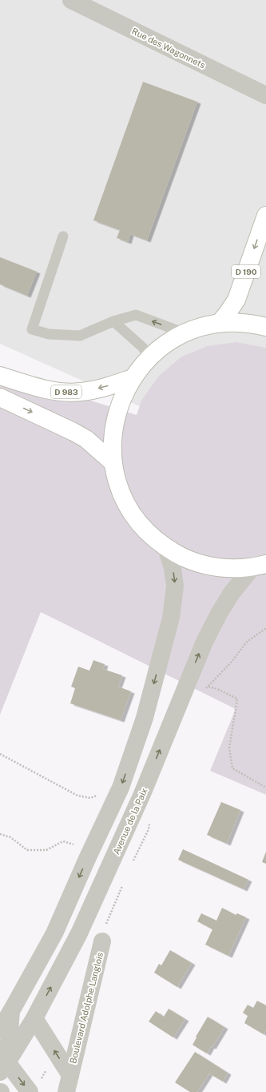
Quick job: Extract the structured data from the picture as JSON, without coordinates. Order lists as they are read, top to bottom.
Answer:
{
  "streets": {
    "main road": ["D 190", "D 983"],
    "street": ["Rue des Wagonnets", "Avenue de la Paix", "Boulevard Adolphe Langlois"]
  },
  "crossings": [
    ["Avenue de la Paix", "Boulevard Adolphe Langlois"]
  ]
}
